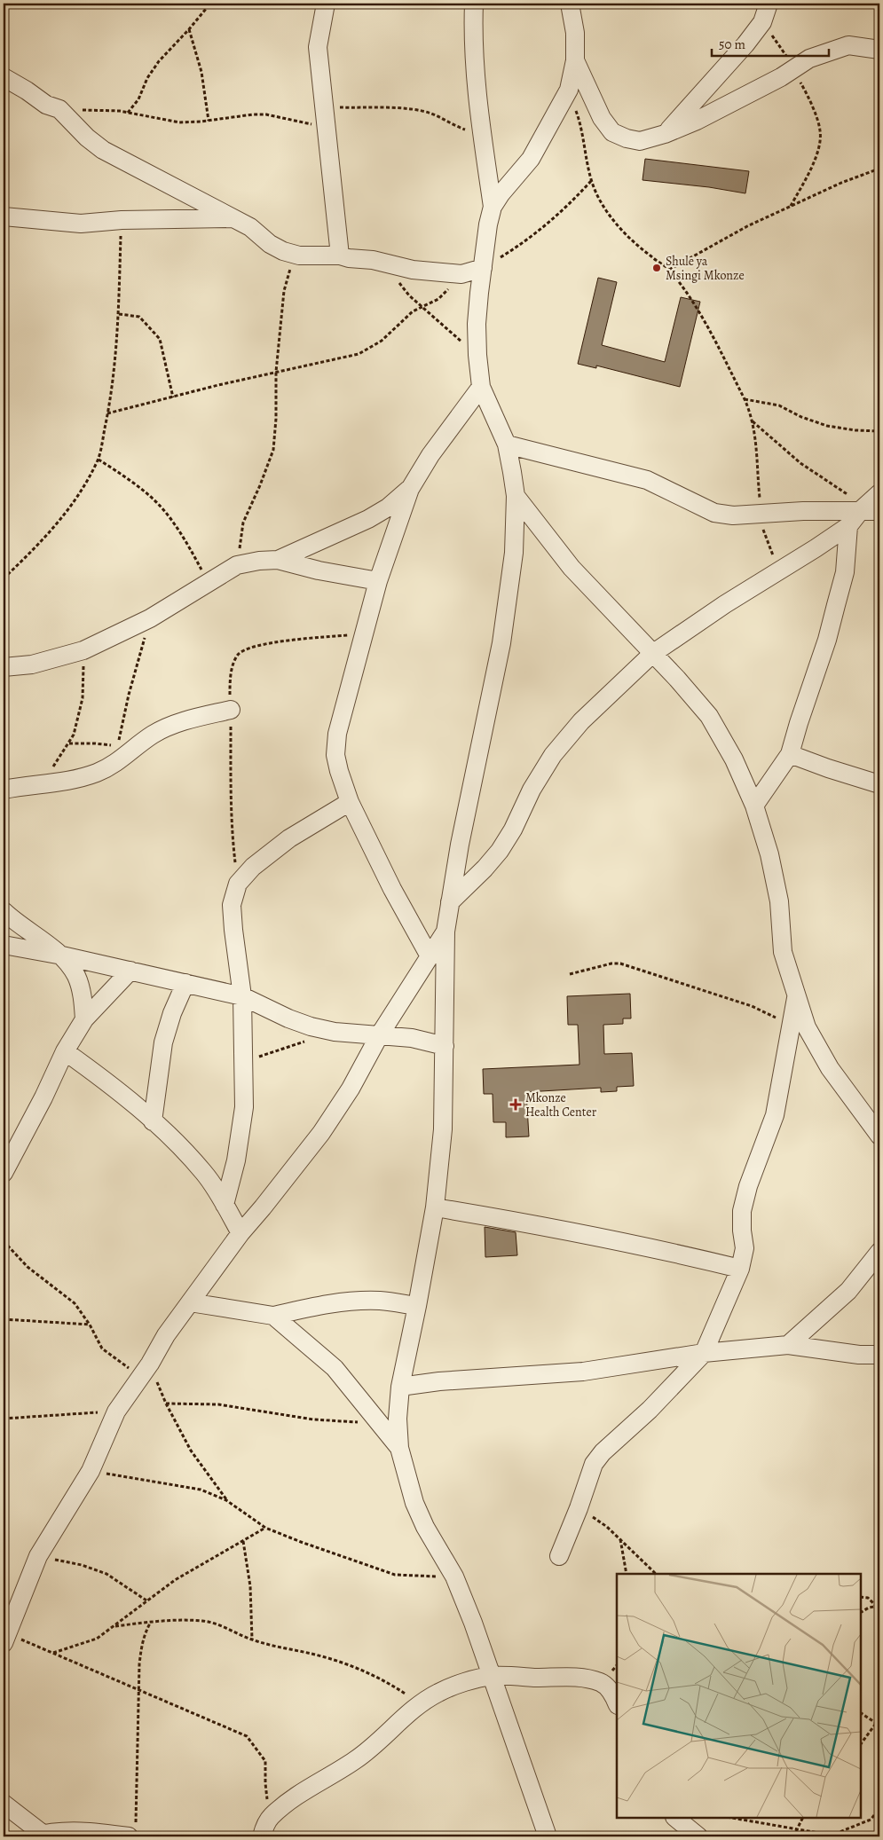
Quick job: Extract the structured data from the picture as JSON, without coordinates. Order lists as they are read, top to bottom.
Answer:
{
  "places": {
    "other": ["Shule ya Msingi Mkonze"],
    "health": ["Mkonze Health Center"]
  },
  "scale_bar": "50 m"
}
